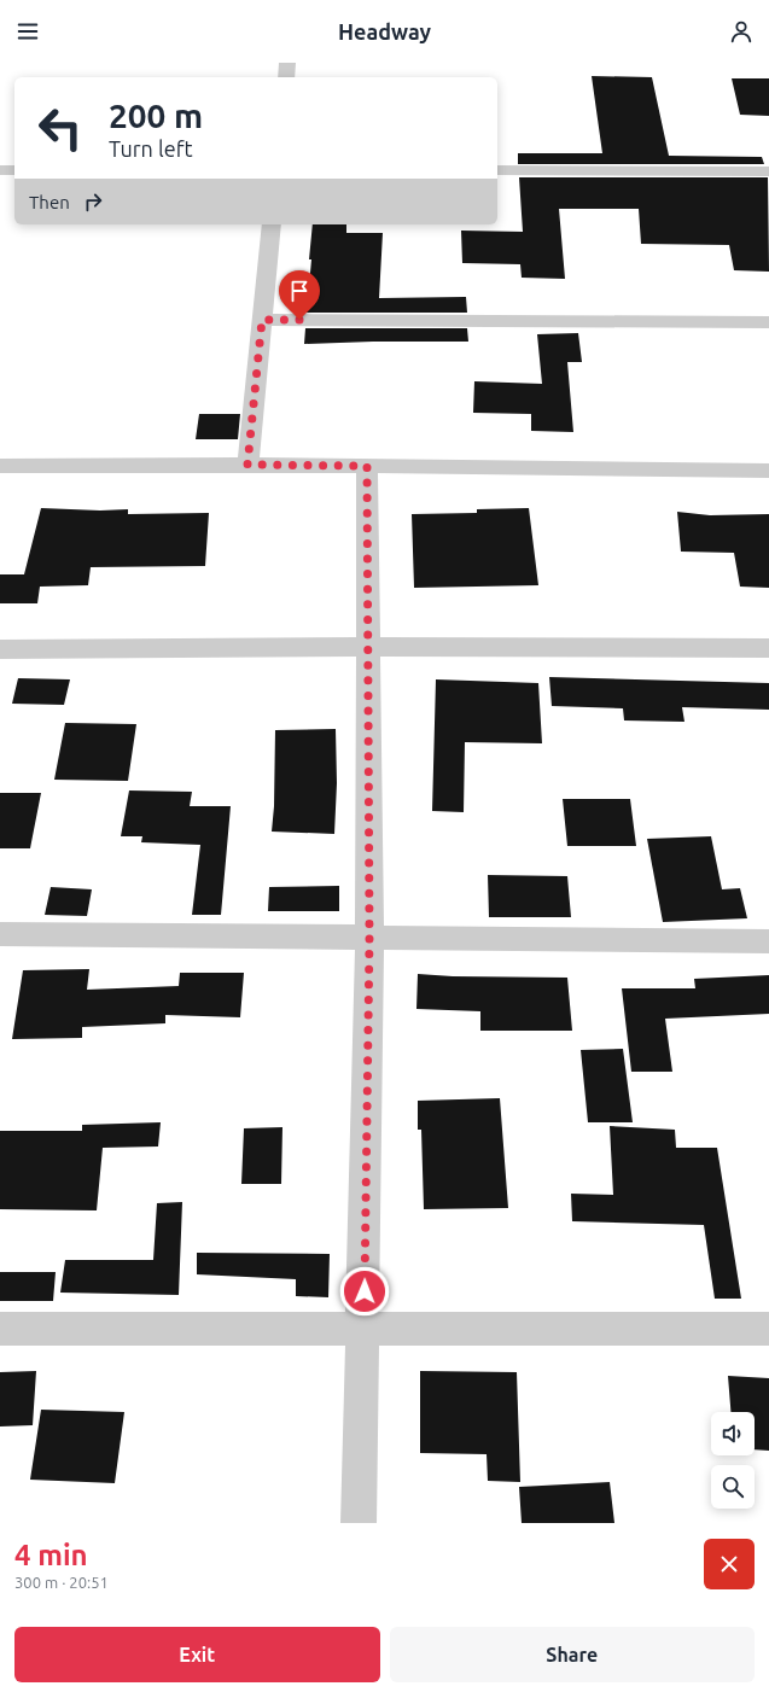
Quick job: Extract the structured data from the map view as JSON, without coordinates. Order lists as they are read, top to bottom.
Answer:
{
  "page": {
    "header": "Headway",
    "turn": ["200 m", "Turn left"],
    "then": "Then",
    "heading": ["4 min", "300 m · 20:51"],
    "buttons": ["Exit", "Share"]
  }
}
